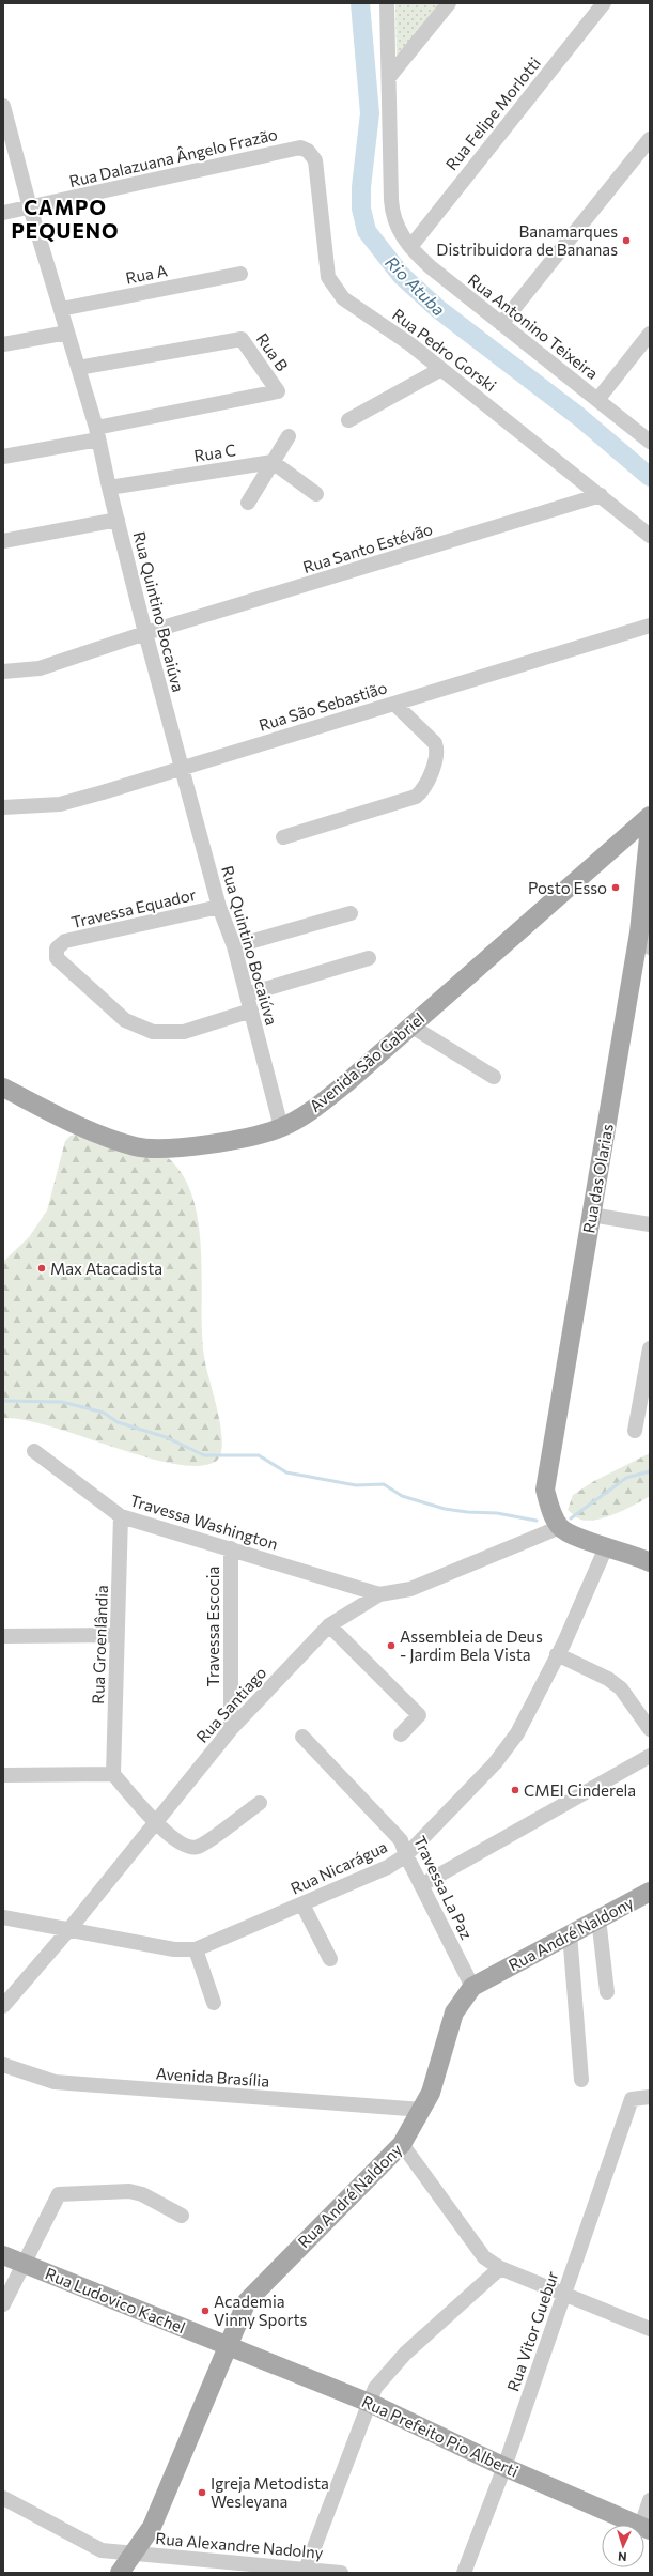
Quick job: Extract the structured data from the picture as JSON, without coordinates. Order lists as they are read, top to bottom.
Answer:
{
  "streets": {
    "main road": [
      "Avenida São Gabriel",
      "Rua das Olarias",
      "Rua André Naldony",
      "Rua Ludovico Kachel",
      "Rua Prefeito Pio Alberti"
    ],
    "street": [
      "Rua Felipe Morlotti",
      "Rua Dalazuana Ângelo Frazão",
      "Rua A",
      "Rua Antonino Teixeira",
      "Rua Pedro Gorski",
      "Rua B",
      "Rua C",
      "Rua Santo Estévão",
      "Rua Quintino Bocaiúva",
      "Rua São Sebastião",
      "Travessa Equador",
      "Travessa Washington",
      "Travessa Escocia",
      "Rua Groenlândia",
      "Rua Santiago",
      "Rua Nicarágua",
      "Travessa La Paz",
      "Avenida Brasília",
      "Rua Vitor Guebur",
      "Rua Alexandre Nadolny"
    ]
  },
  "crossings": [
    ["Rua Felipe Morlotti", "Rua Antonino Teixeira"],
    ["Rua Dalazuana Ângelo Frazão", "Rua Pedro Gorski"],
    ["Rua Dalazuana Ângelo Frazão", "Rua Quintino Bocaiúva"],
    ["Rua A", "Rua Quintino Bocaiúva"],
    ["Rua Pedro Gorski", "Rua Santo Estévão"],
    ["Rua B", "Rua Quintino Bocaiúva"],
    ["Rua C", "Rua Quintino Bocaiúva"],
    ["Rua Santo Estévão", "Rua Quintino Bocaiúva"],
    ["Rua Quintino Bocaiúva", "Rua São Sebastião"],
    ["Rua Quintino Bocaiúva", "Travessa Equador"],
    ["Rua Quintino Bocaiúva", "Avenida São Gabriel"],
    ["Rua das Olarias", "Rua Santiago"],
    ["Travessa Washington", "Travessa Escocia"],
    ["Travessa Washington", "Rua Groenlândia"],
    ["Travessa Washington", "Rua Santiago"],
    ["Travessa Escocia", "Rua Santiago"],
    ["Rua Santiago", "Rua Nicarágua"],
    ["Rua Nicarágua", "Travessa La Paz"],
    ["Travessa La Paz", "Rua André Naldony"],
    ["Rua André Naldony", "Avenida Brasília"],
    ["Rua André Naldony", "Rua Ludovico Kachel"],
    ["Rua André Naldony", "Rua Prefeito Pio Alberti"],
    ["Rua André Naldony", "Rua Alexandre Nadolny"],
    ["Rua Ludovico Kachel", "Rua Prefeito Pio Alberti"],
    ["Rua Vitor Guebur", "Rua Prefeito Pio Alberti"]
  ],
  "districts": ["CAMPO PEQUENO"],
  "water": ["Rio Atuba"],
  "places": [
    "Banamarques Distribuidora de Bananas",
    "Posto Esso",
    "Max Atacadista",
    "Assembleia de Deus - Jardim Bela Vista",
    "CMEI Cinderela",
    "Academia Vinny Sports",
    "Igreja Metodista Wesleyana"
  ],
  "north": "bottom"
}
